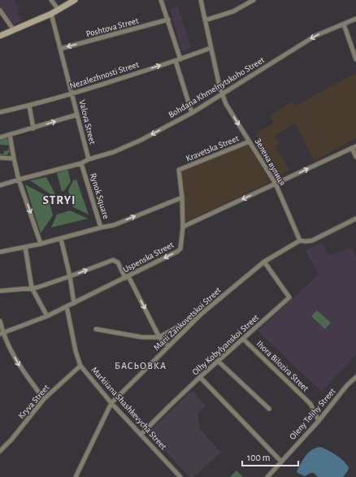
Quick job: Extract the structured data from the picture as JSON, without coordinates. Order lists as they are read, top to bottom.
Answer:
{
  "streets": {
    "street": [
      "Poshtova Street",
      "Nezalezhnosti Street",
      "Bohdana Khmelnytskoho Street",
      "Valova Street",
      "Kravetska Street",
      "Зелена вулиця",
      "Rynok Square",
      "Uspenska Street",
      "Marii Zankovetskoi Street",
      "Olhy Kobylyanskoi Street",
      "Ihora Bilozira Street",
      "Kryva Street",
      "Markiiana Shashkevycha Street",
      "Oleny Telihy Street"
    ]
  },
  "crossings": [
    ["Poshtova Street", "Valova Street"],
    ["Nezalezhnosti Street", "Valova Street"],
    ["Nezalezhnosti Street", "Зелена вулиця"],
    ["Bohdana Khmelnytskoho Street", "Valova Street"],
    ["Bohdana Khmelnytskoho Street", "Зелена вулиця"],
    ["Bohdana Khmelnytskoho Street", "Rynok Square"],
    ["Kravetska Street", "Зелена вулиця"],
    ["Kravetska Street", "Uspenska Street"],
    ["Зелена вулиця", "Marii Zankovetskoi Street"],
    ["Uspenska Street", "Markiiana Shashkevycha Street"],
    ["Marii Zankovetskoi Street", "Olhy Kobylyanskoi Street"],
    ["Marii Zankovetskoi Street", "Markiiana Shashkevycha Street"],
    ["Olhy Kobylyanskoi Street", "Ihora Bilozira Street"],
    ["Olhy Kobylyanskoi Street", "Markiiana Shashkevycha Street"],
    ["Ihora Bilozira Street", "Oleny Telihy Street"],
    ["Kryva Street", "Markiiana Shashkevycha Street"]
  ],
  "one_way": ["Poshtova Street", "Nezalezhnosti Street", "Bohdana Khmelnytskoho Street"],
  "districts": ["STRYI", "БАСЬОВКА"],
  "scale_bar": "100 m"
}
